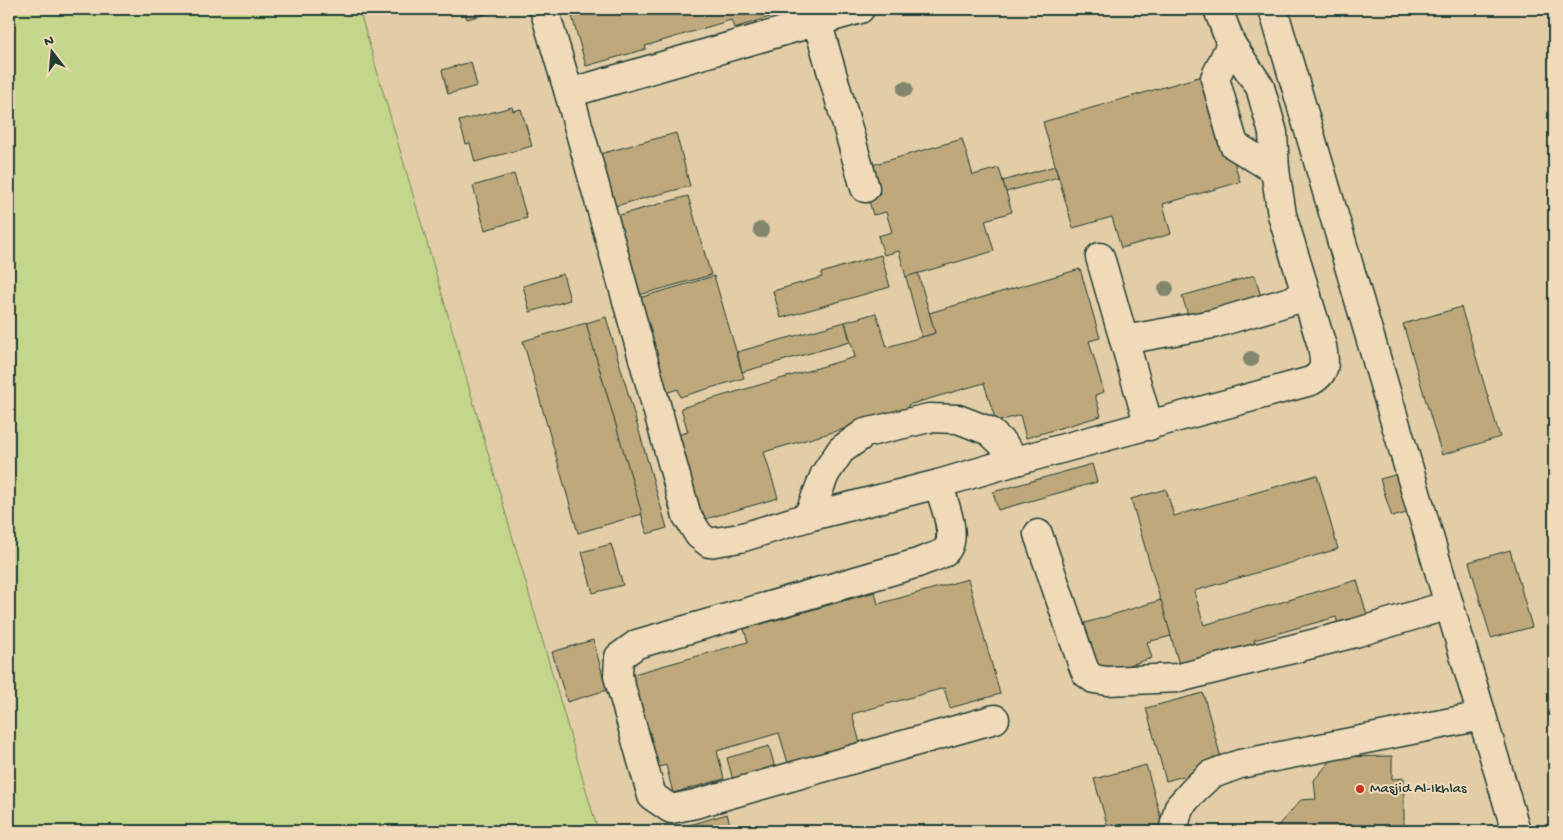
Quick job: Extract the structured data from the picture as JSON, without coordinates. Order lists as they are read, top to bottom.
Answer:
{
  "places": ["Masjid Al-Ikhlas"],
  "north": "top"
}
